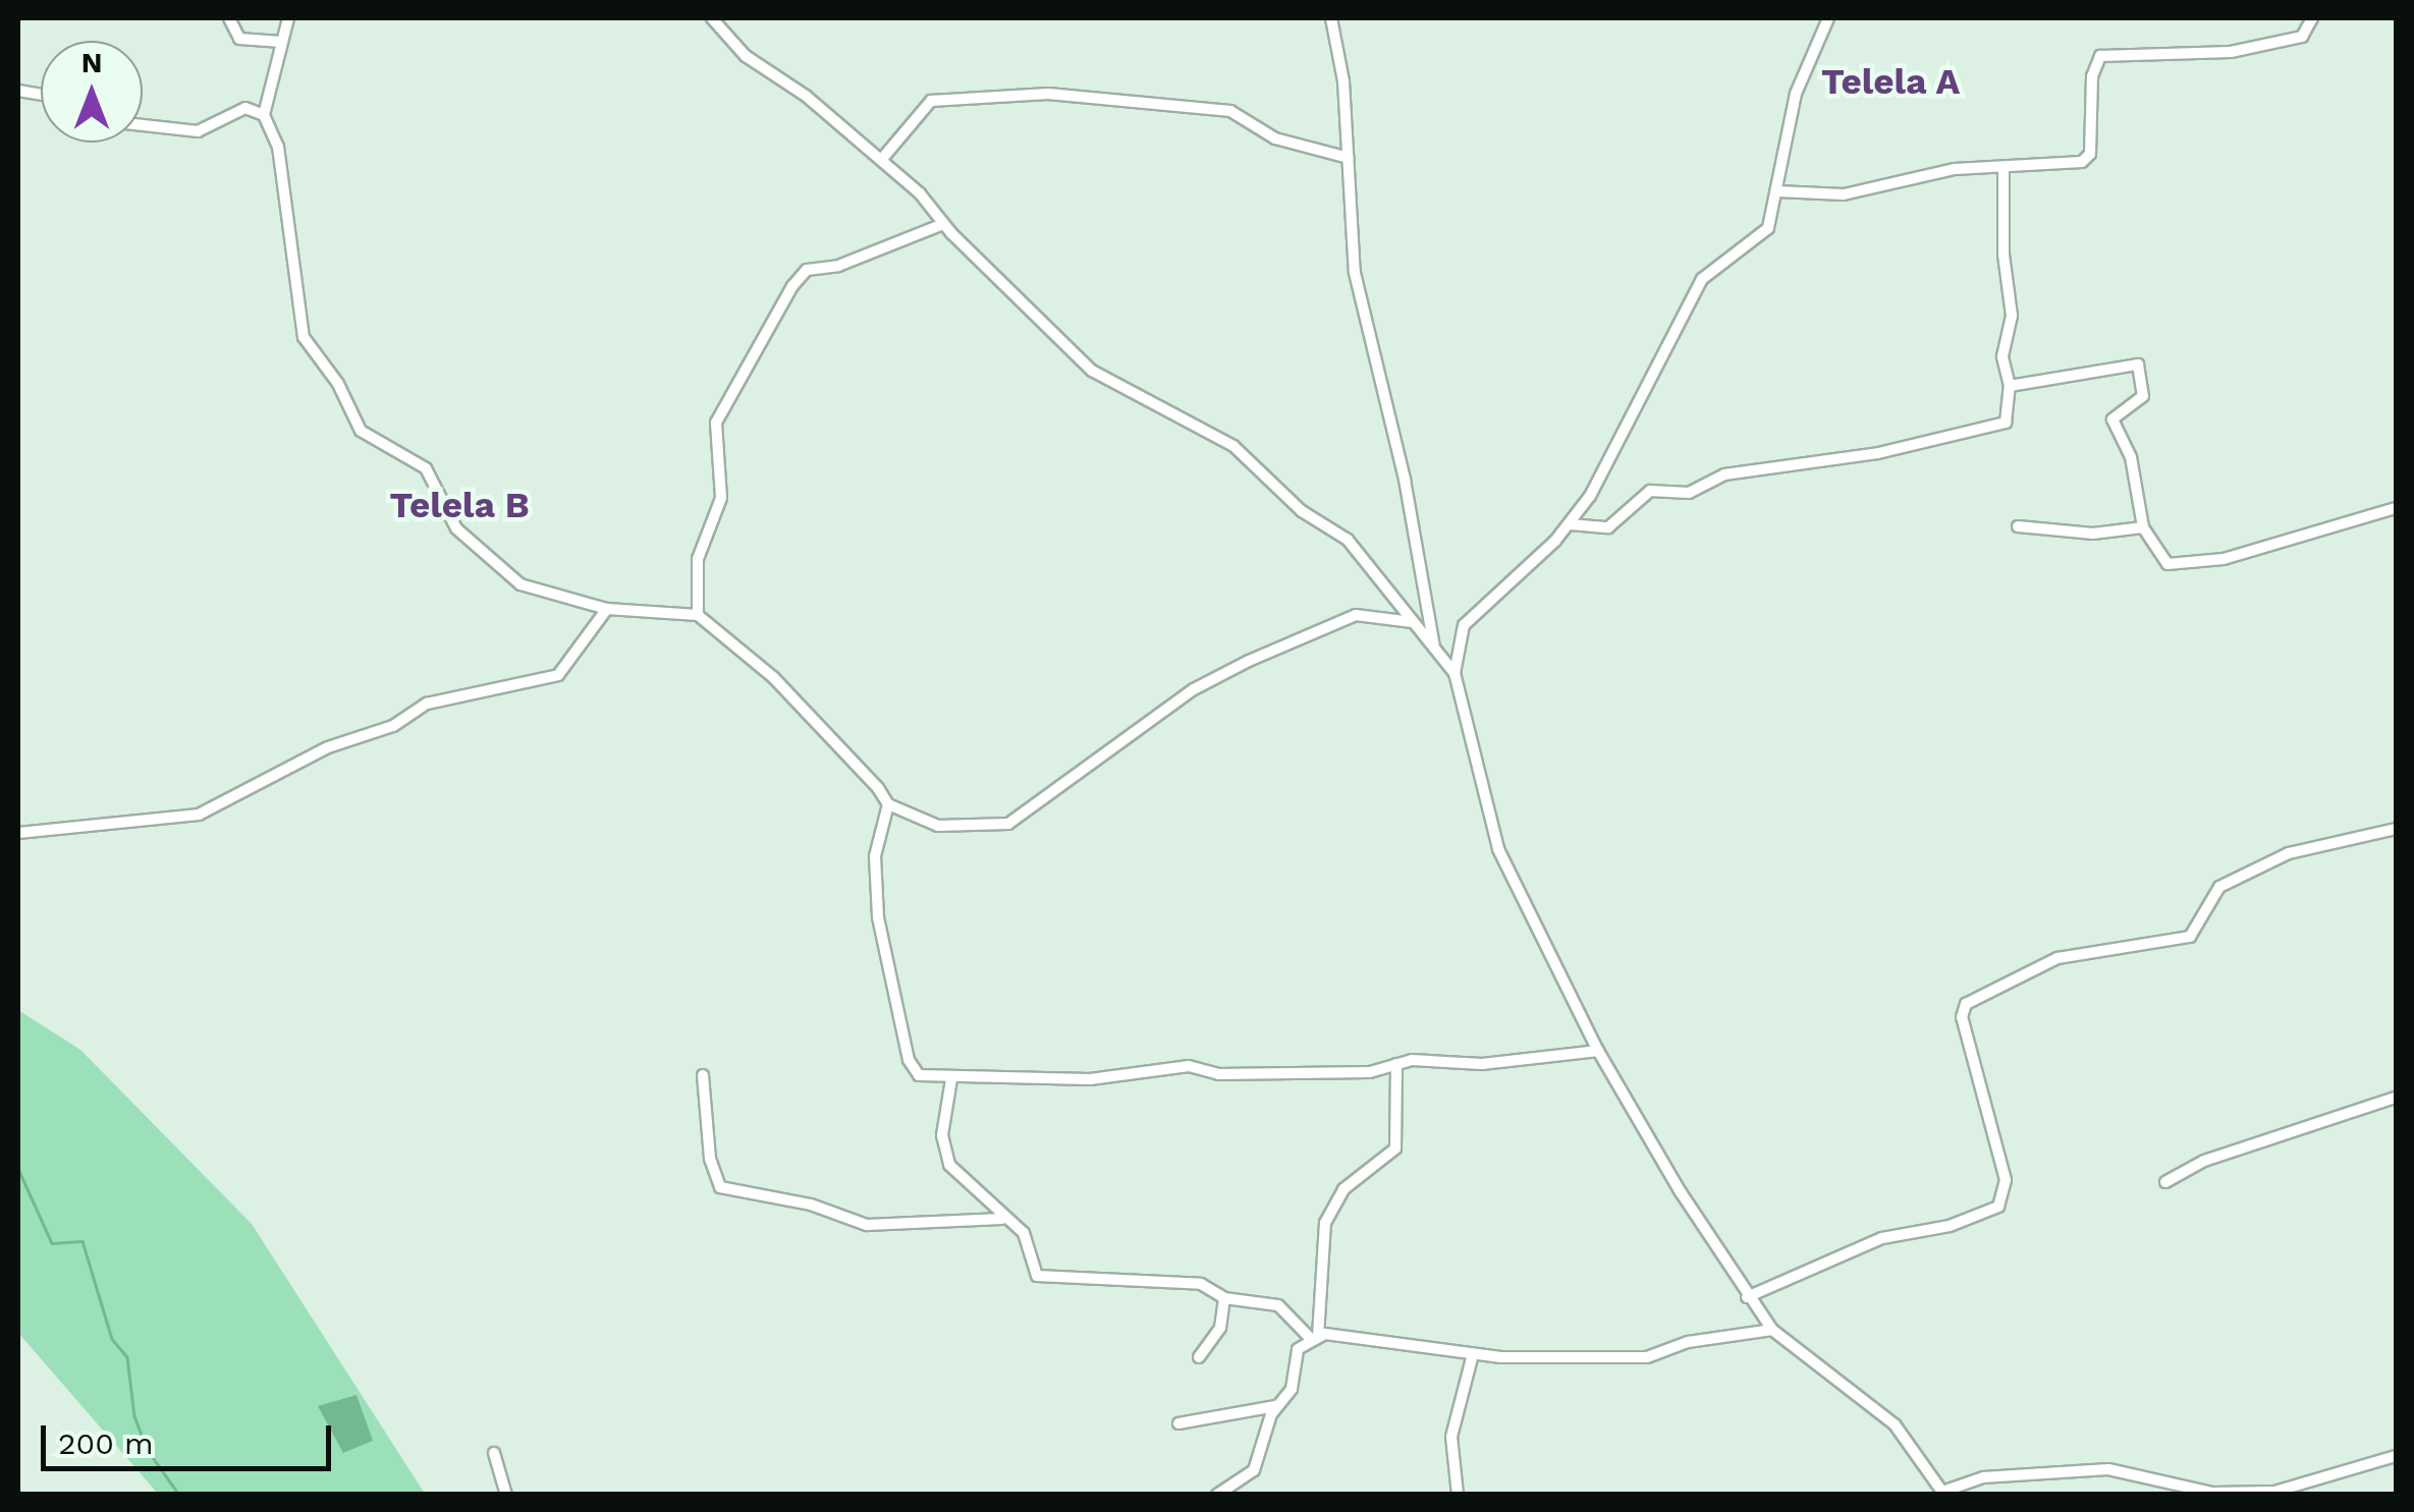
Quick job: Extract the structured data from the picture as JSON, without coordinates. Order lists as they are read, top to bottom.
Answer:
{
  "districts": ["Telela A", "Telela B"],
  "scale_bar": "200 m",
  "north": "top"
}
